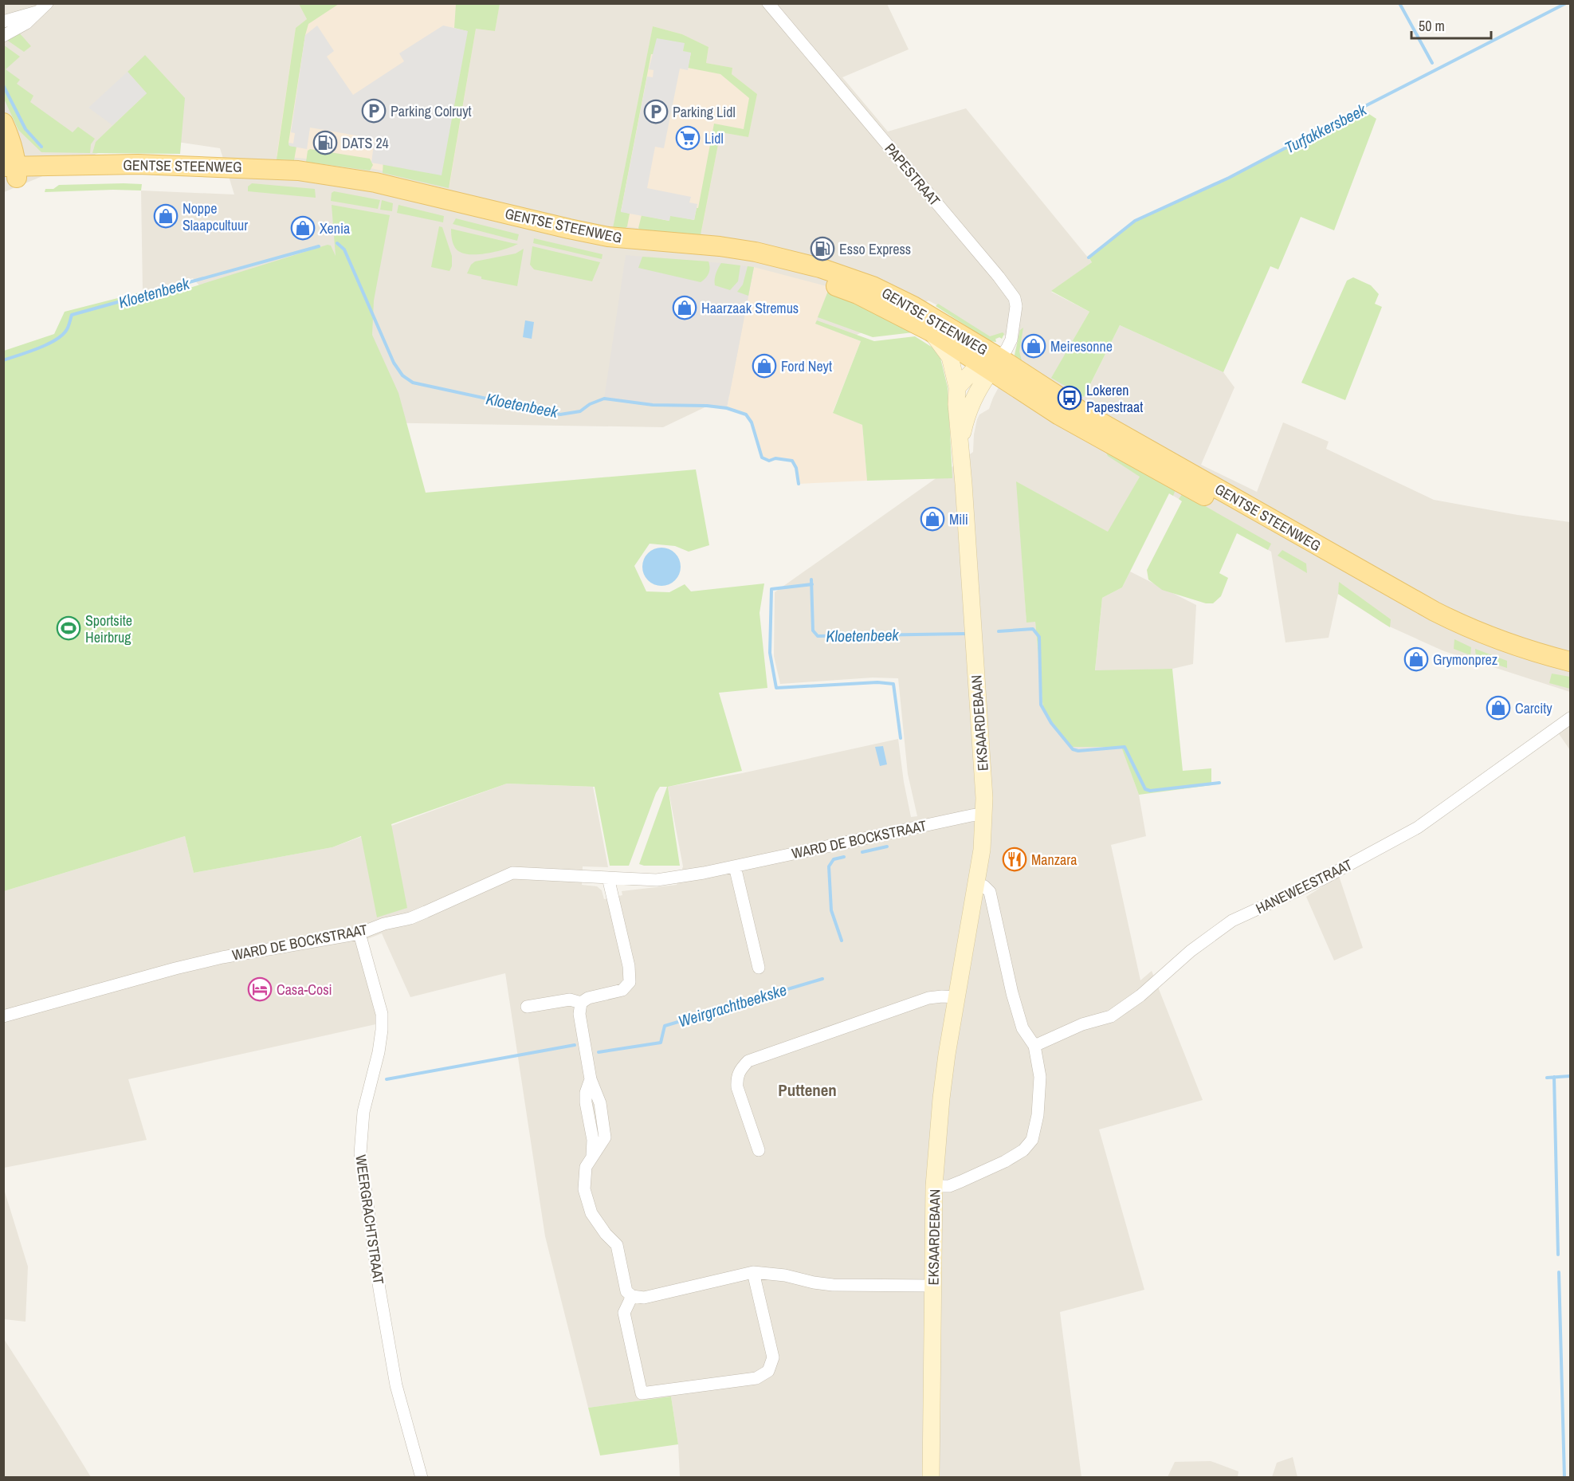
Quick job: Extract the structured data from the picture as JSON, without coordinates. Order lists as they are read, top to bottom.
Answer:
{
  "streets": {
    "main road": ["GENTSE STEENWEG", "EKSAARDEBAAN"],
    "street": [
      "PAPESTRAAT",
      "WARD DE BOCKSTRAAT",
      "HANEWEESTRAAT",
      "WEERGRACHTSTRAAT"
    ]
  },
  "crossings": [
    ["GENTSE STEENWEG", "PAPESTRAAT"],
    ["GENTSE STEENWEG", "EKSAARDEBAAN"],
    ["PAPESTRAAT", "EKSAARDEBAAN"],
    ["EKSAARDEBAAN", "WARD DE BOCKSTRAAT"],
    ["WARD DE BOCKSTRAAT", "WEERGRACHTSTRAAT"]
  ],
  "districts": ["Puttenen"],
  "water": ["Turfakkersbeek", "Kloetenbeek", "Weirgrachtbeekske"],
  "places": {
    "parking": ["Parking Colruyt", "Parking Lidl"],
    "supermarket": ["Lidl"],
    "fuel station": ["DATS 24", "Esso Express"],
    "shop": [
      "Noppe Slaapcultuur",
      "Xenia",
      "Haarzaak Stremus",
      "Meiresonne",
      "Ford Neyt",
      "Mili",
      "Grymonprez",
      "Carcity"
    ],
    "bus stop": ["Lokeren Papestraat"],
    "sports": ["Sportsite Heirbrug"],
    "restaurant": ["Manzara"],
    "hotel": ["Casa-Cosi"]
  },
  "scale_bar": "50 m"
}
